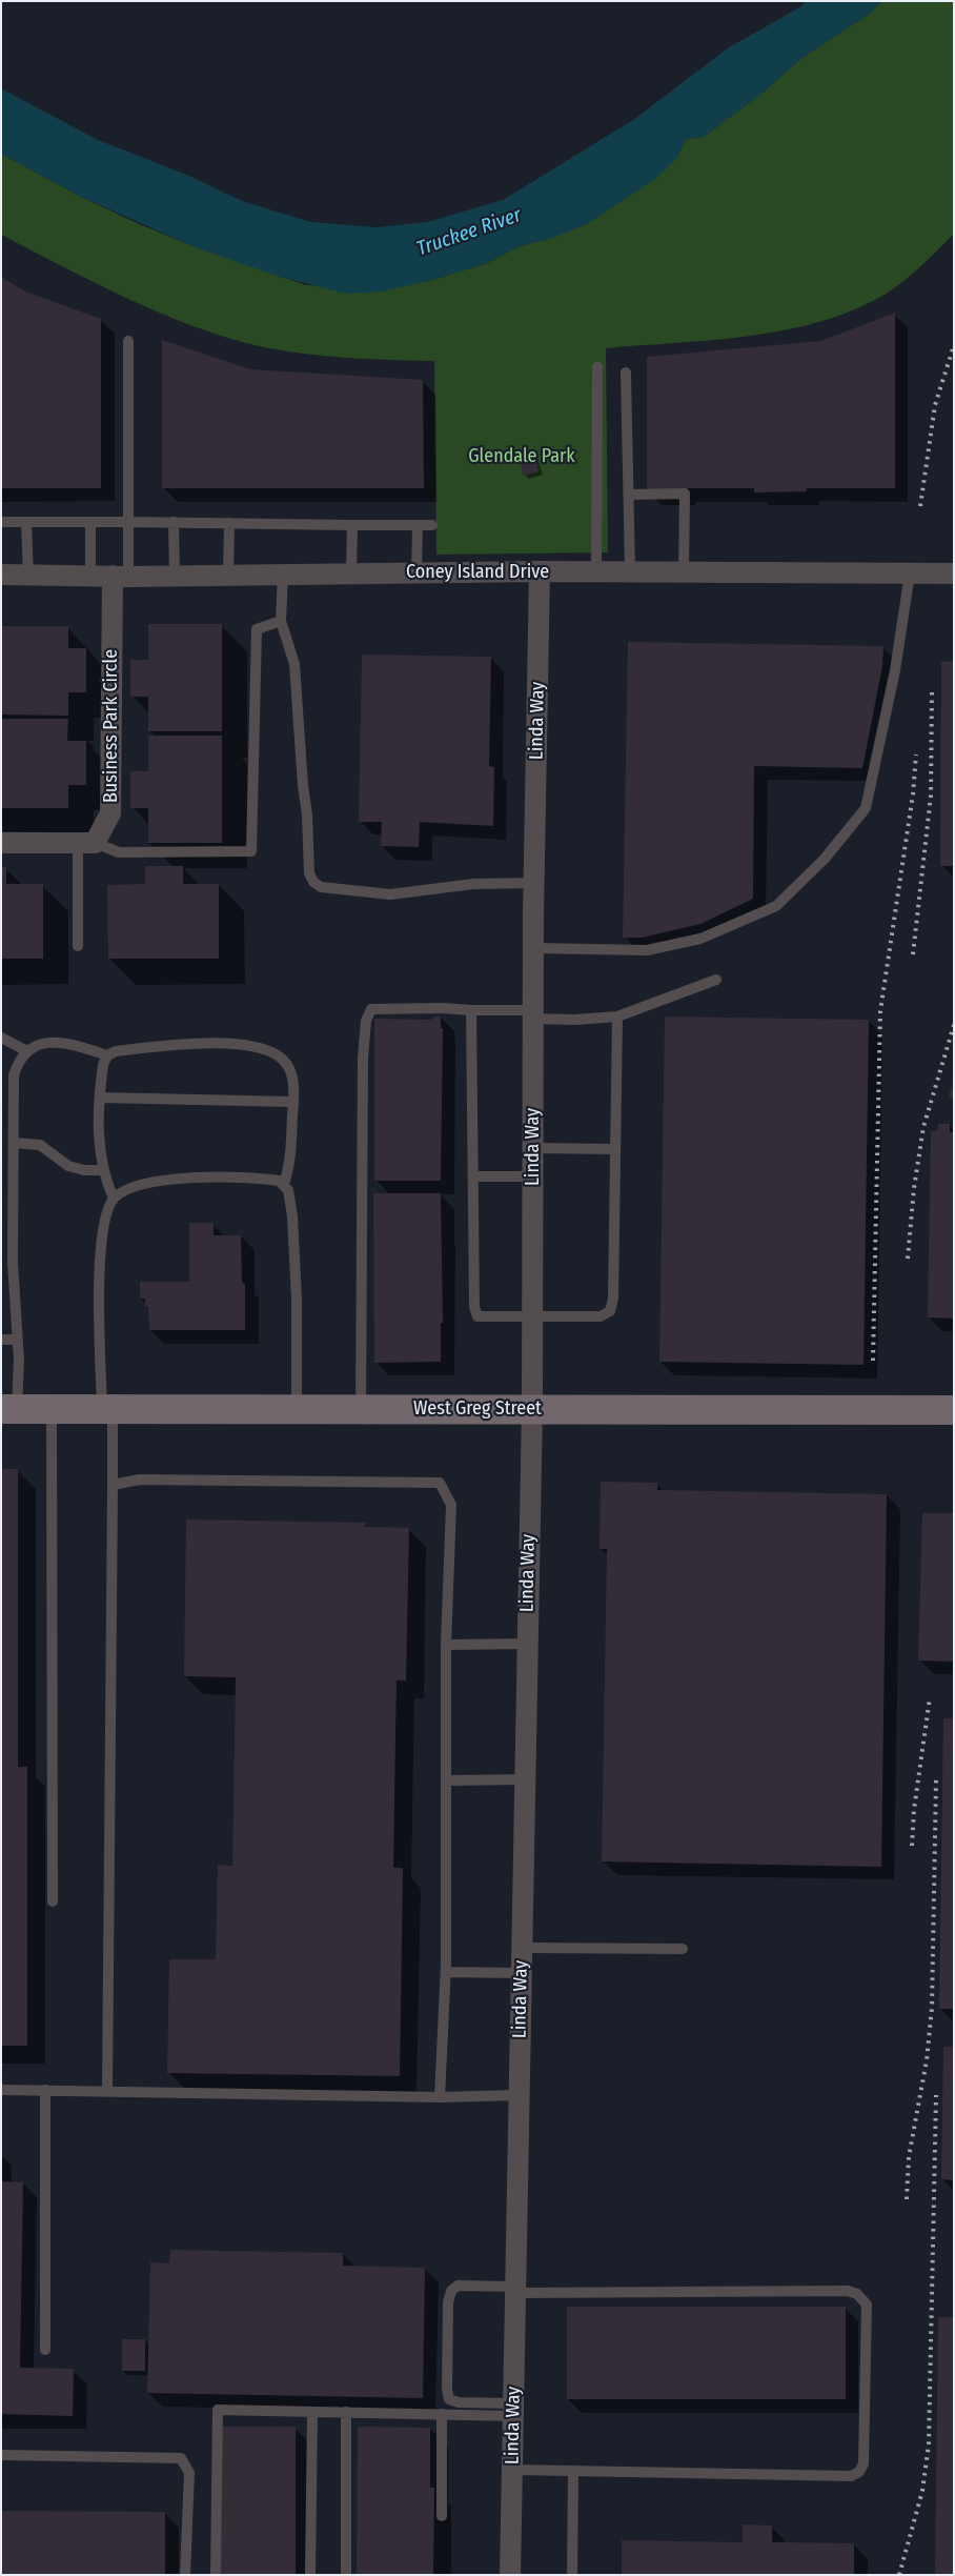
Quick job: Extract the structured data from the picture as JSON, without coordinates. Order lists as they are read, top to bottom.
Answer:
{
  "streets": {
    "main road": ["West Greg Street"],
    "street": ["Coney Island Drive", "Linda Way", "Business Park Circle"]
  },
  "crossings": [
    ["Coney Island Drive", "Linda Way"],
    ["Coney Island Drive", "Business Park Circle"],
    ["Linda Way", "West Greg Street"]
  ],
  "water": ["Truckee River"],
  "parks": ["Glendale Park"]
}
